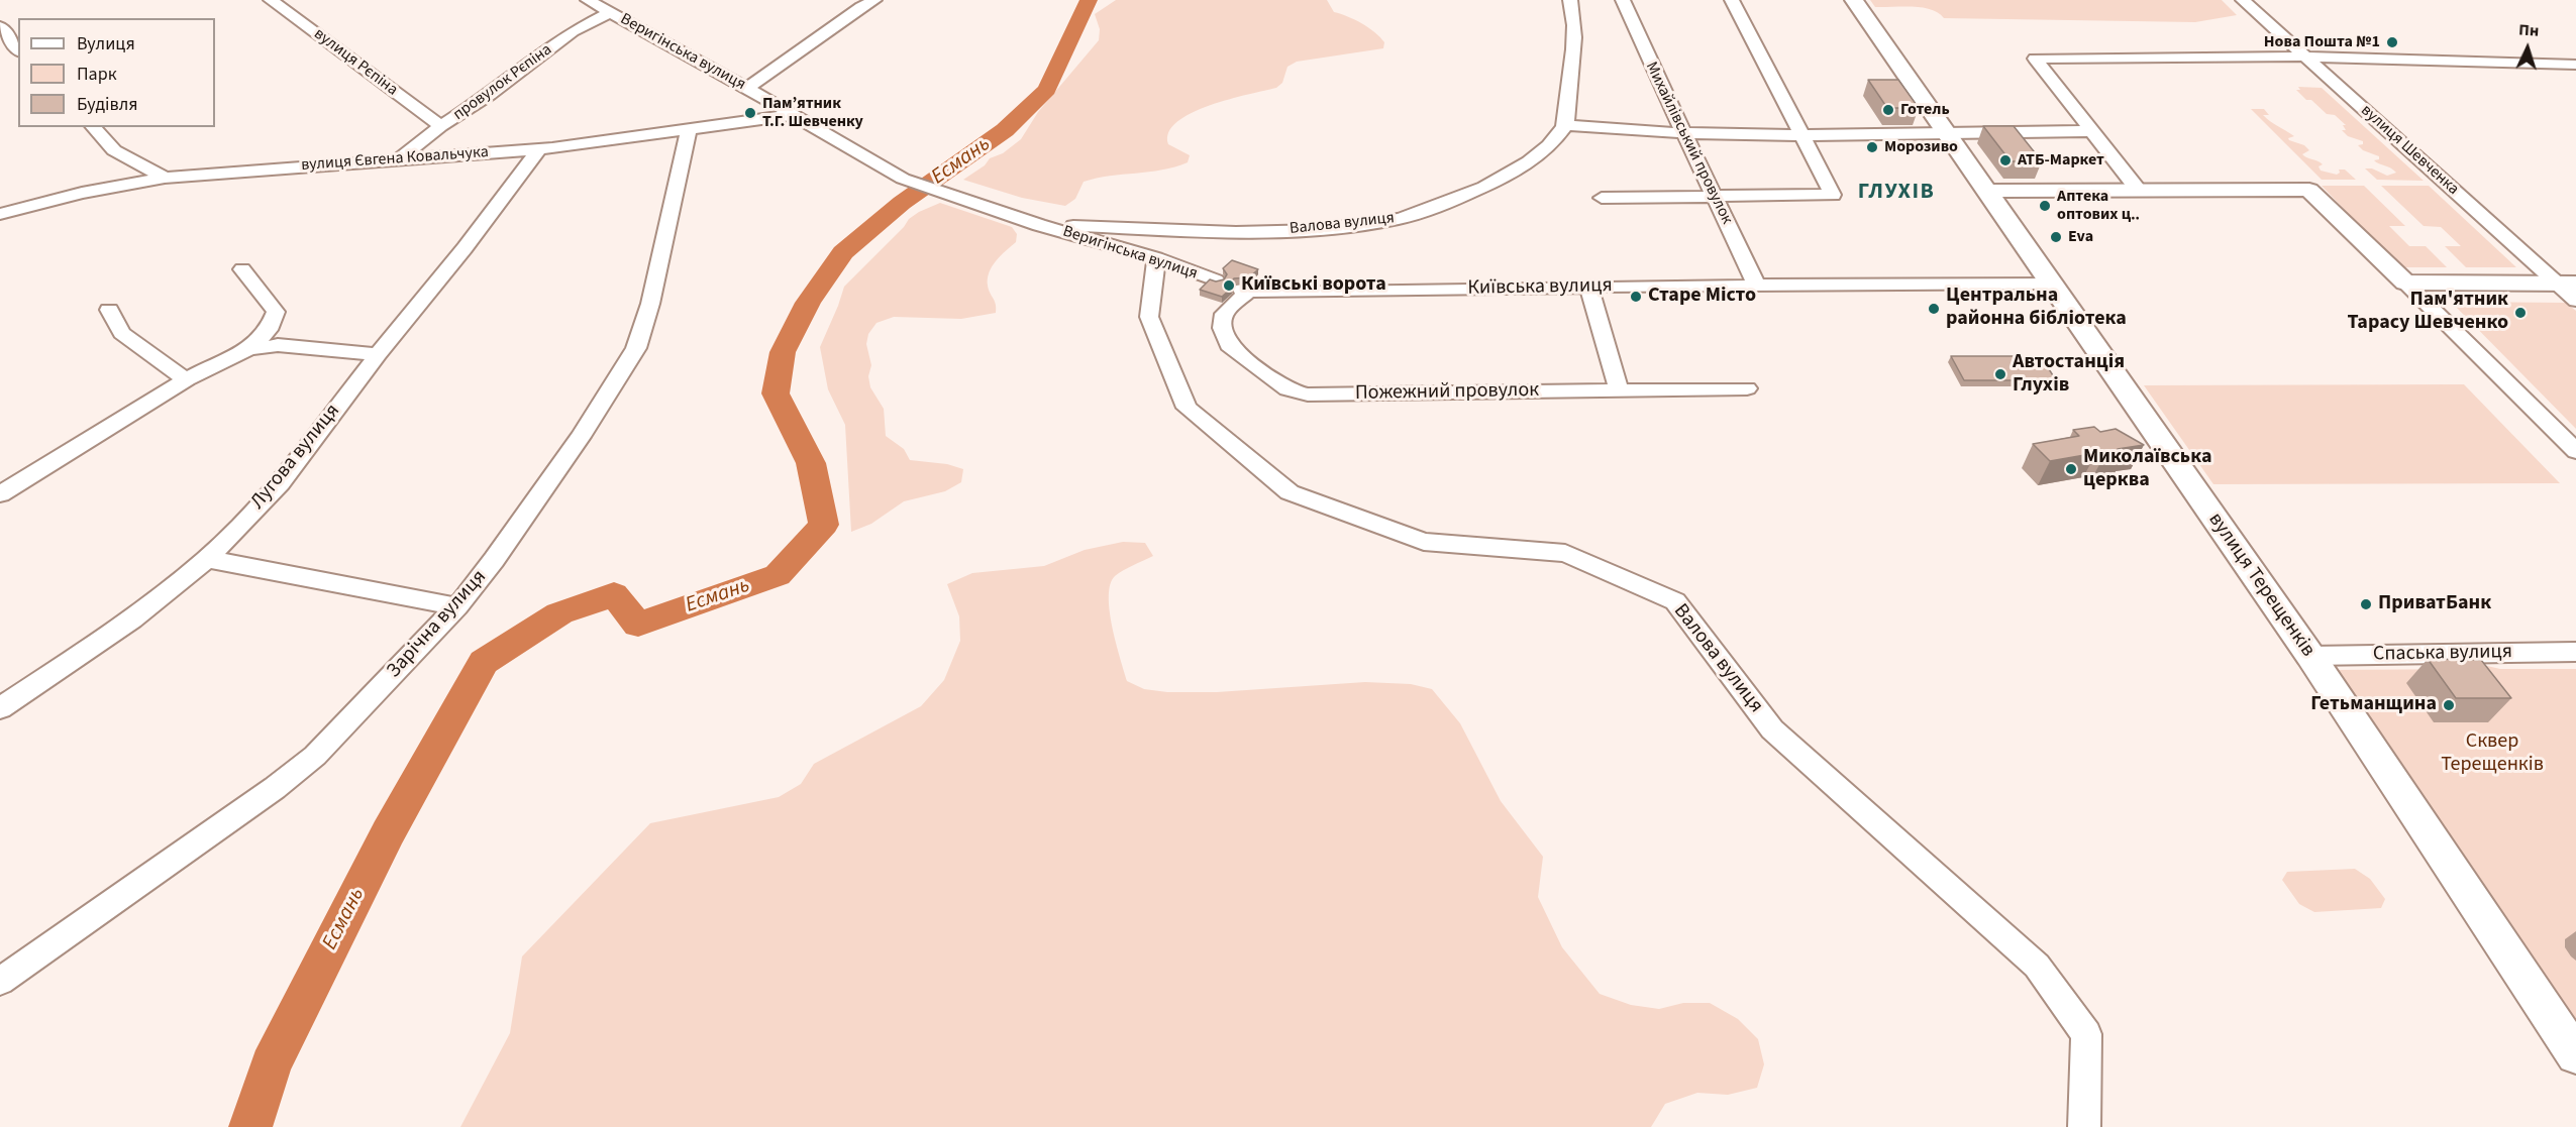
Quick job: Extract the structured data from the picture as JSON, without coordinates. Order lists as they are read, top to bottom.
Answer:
{
  "streets": {
    "main road": ["вулиця Терещенків"],
    "street": [
      "Веригінська вулиця",
      "вулиця Рєпіна",
      "провулок Рєпіна",
      "Михайлівський провулок",
      "вулиця Шевченка",
      "вулиця Євгена Ковальчука",
      "Валова вулиця",
      "Київська вулиця",
      "Пожежний провулок",
      "Лугова вулиця",
      "Зарічна вулиця",
      "Спаська вулиця"
    ]
  },
  "crossings": [
    ["Веригінська вулиця", "провулок Рєпіна"],
    ["Веригінська вулиця", "вулиця Євгена Ковальчука"],
    ["Веригінська вулиця", "Валова вулиця"],
    ["вулиця Рєпіна", "провулок Рєпіна"],
    ["провулок Рєпіна", "вулиця Євгена Ковальчука"],
    ["Михайлівський провулок", "Київська вулиця"],
    ["вулиця Євгена Ковальчука", "Лугова вулиця"],
    ["вулиця Євгена Ковальчука", "Зарічна вулиця"],
    ["Київська вулиця", "Пожежний провулок"],
    ["Київська вулиця", "вулиця Терещенків"],
    ["вулиця Терещенків", "Спаська вулиця"]
  ],
  "districts": ["ГЛУХІВ"],
  "water": ["Есмань"],
  "parks": ["Сквер Терещенків"],
  "places": [
    "Нова Пошта №1",
    "Готель",
    "Пам’ятник Т.Г. Шевченку",
    "Морозиво",
    "АТБ-Маркет",
    "Аптека оптових ц‥",
    "Eva",
    "Київські ворота",
    "Старе Місто",
    "Центральна районна бібліотека",
    "Пам'ятник Тарасу Шевченко",
    "Автостанція Глухів",
    "Миколаївська церква",
    "ПриватБанк",
    "Гетьманщина"
  ],
  "legend": ["Вулиця", "Парк", "Будівля"],
  "north": "top"
}
